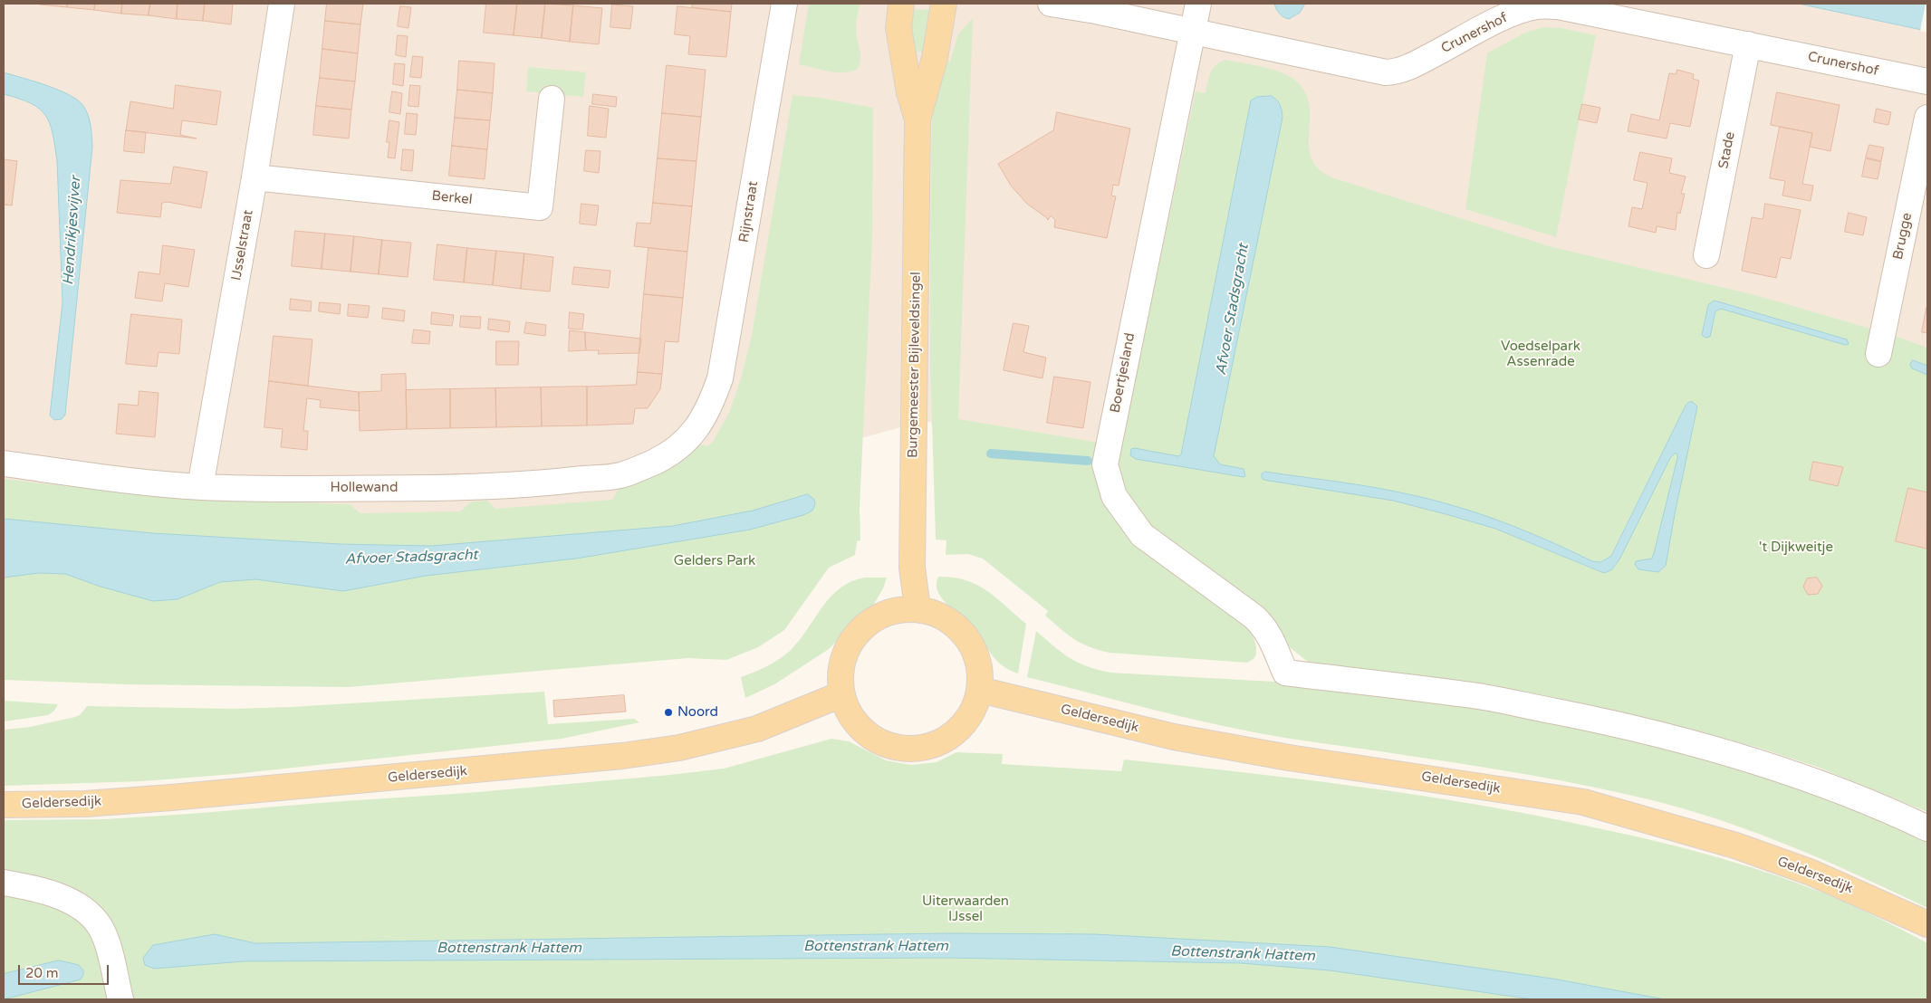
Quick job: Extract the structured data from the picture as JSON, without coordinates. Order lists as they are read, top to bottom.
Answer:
{
  "streets": {
    "main road": ["Burgemeester Bijleveldsingel", "Geldersedijk"],
    "street": [
      "Crunershof",
      "Stade",
      "Berkel",
      "Rijnstraat",
      "Brugge",
      "IJsselstraat",
      "Boertjesland",
      "Hollewand"
    ]
  },
  "crossings": [
    ["Crunershof", "Stade"],
    ["Crunershof", "Boertjesland"],
    ["Berkel", "IJsselstraat"],
    ["Rijnstraat", "Hollewand"],
    ["IJsselstraat", "Hollewand"],
    ["Burgemeester Bijleveldsingel", "Geldersedijk"]
  ],
  "water": ["Hendrikjesvijver", "Afvoer Stadsgracht", "Bottenstrank Hattem"],
  "parks": [
    "Voedselpark Assenrade",
    "'t Dijkweitje",
    "Gelders Park",
    "Uiterwaarden IJssel"
  ],
  "places": ["Noord"],
  "scale_bar": "20 m"
}
